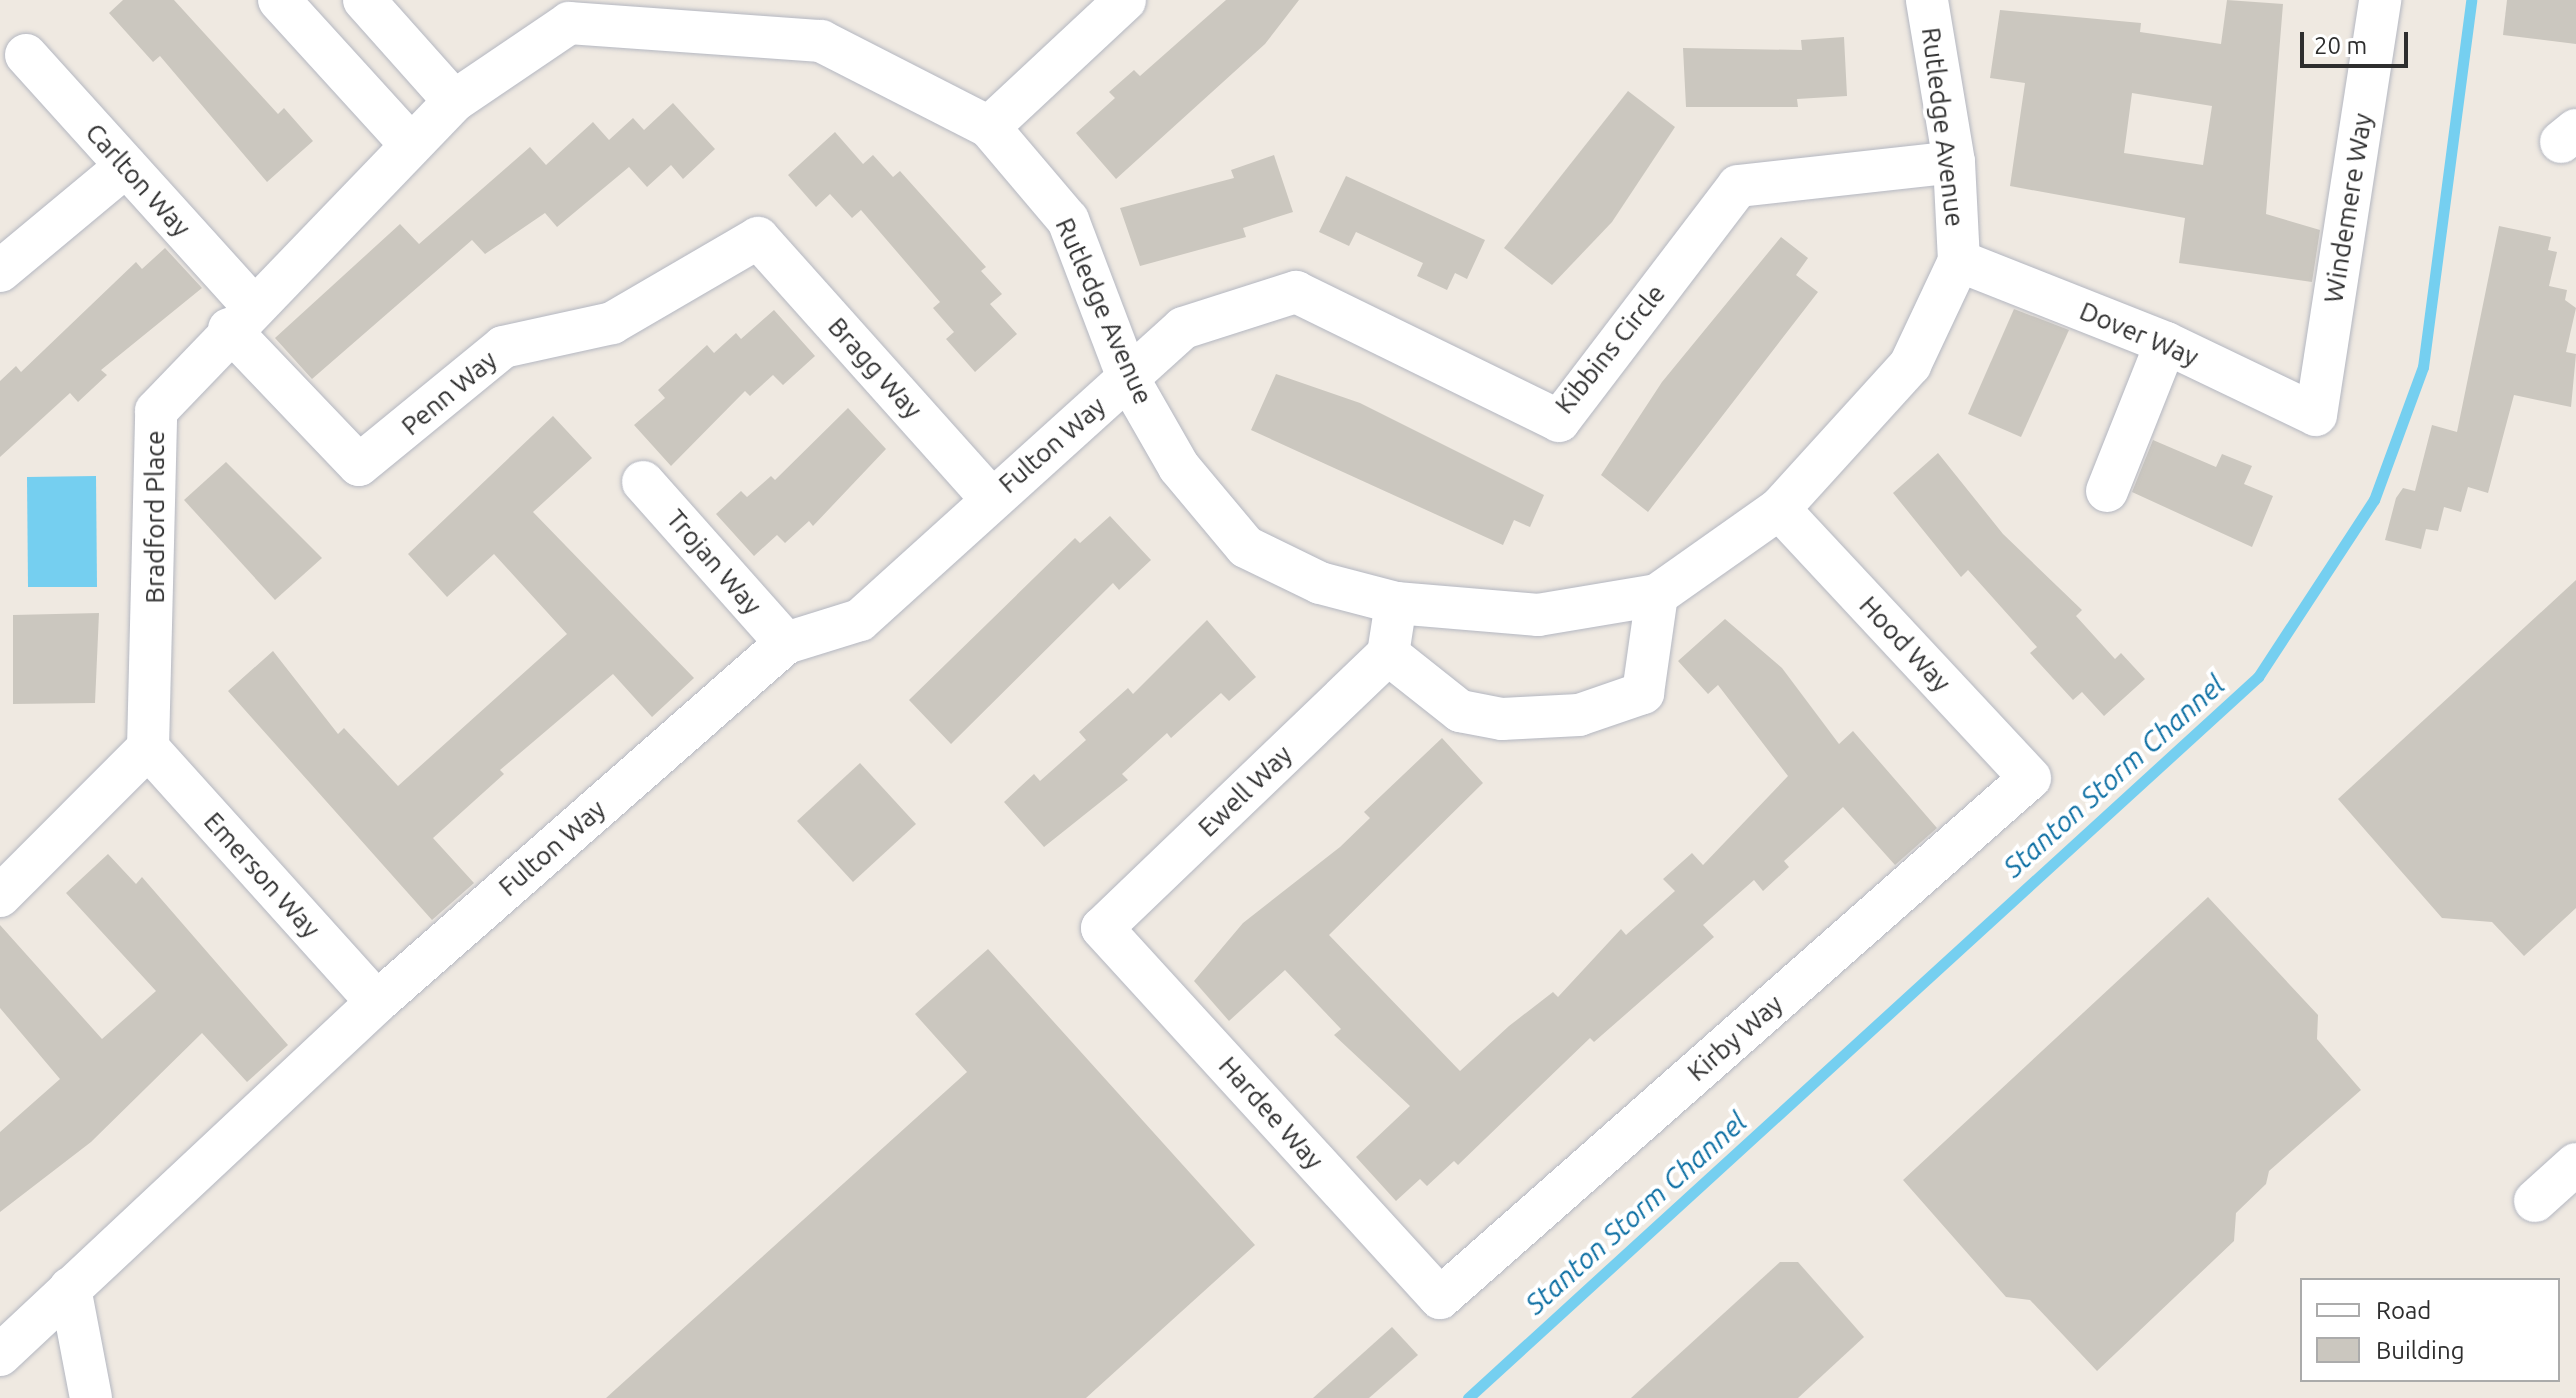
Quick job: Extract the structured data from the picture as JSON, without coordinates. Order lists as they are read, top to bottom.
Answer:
{
  "streets": {
    "street": [
      "Rutledge Avenue",
      "Carlton Way",
      "Windemere Way",
      "Dover Way",
      "Kibbins Circle",
      "Bragg Way",
      "Penn Way",
      "Fulton Way",
      "Bradford Place",
      "Trojan Way",
      "Hood Way",
      "Ewell Way",
      "Emerson Way",
      "Kirby Way",
      "Hardee Way"
    ]
  },
  "crossings": [
    ["Rutledge Avenue", "Dover Way"],
    ["Rutledge Avenue", "Kibbins Circle"],
    ["Rutledge Avenue", "Fulton Way"],
    ["Rutledge Avenue", "Bradford Place"],
    ["Rutledge Avenue", "Hood Way"],
    ["Carlton Way", "Penn Way"],
    ["Carlton Way", "Bradford Place"],
    ["Windemere Way", "Dover Way"],
    ["Kibbins Circle", "Fulton Way"],
    ["Bragg Way", "Penn Way"],
    ["Bragg Way", "Fulton Way"],
    ["Penn Way", "Bradford Place"],
    ["Fulton Way", "Trojan Way"],
    ["Fulton Way", "Emerson Way"],
    ["Bradford Place", "Emerson Way"],
    ["Hood Way", "Kirby Way"],
    ["Ewell Way", "Hardee Way"],
    ["Kirby Way", "Hardee Way"]
  ],
  "water": ["Stanton Storm Channel"],
  "legend": ["Road", "Building"],
  "scale_bar": "20 m"
}
